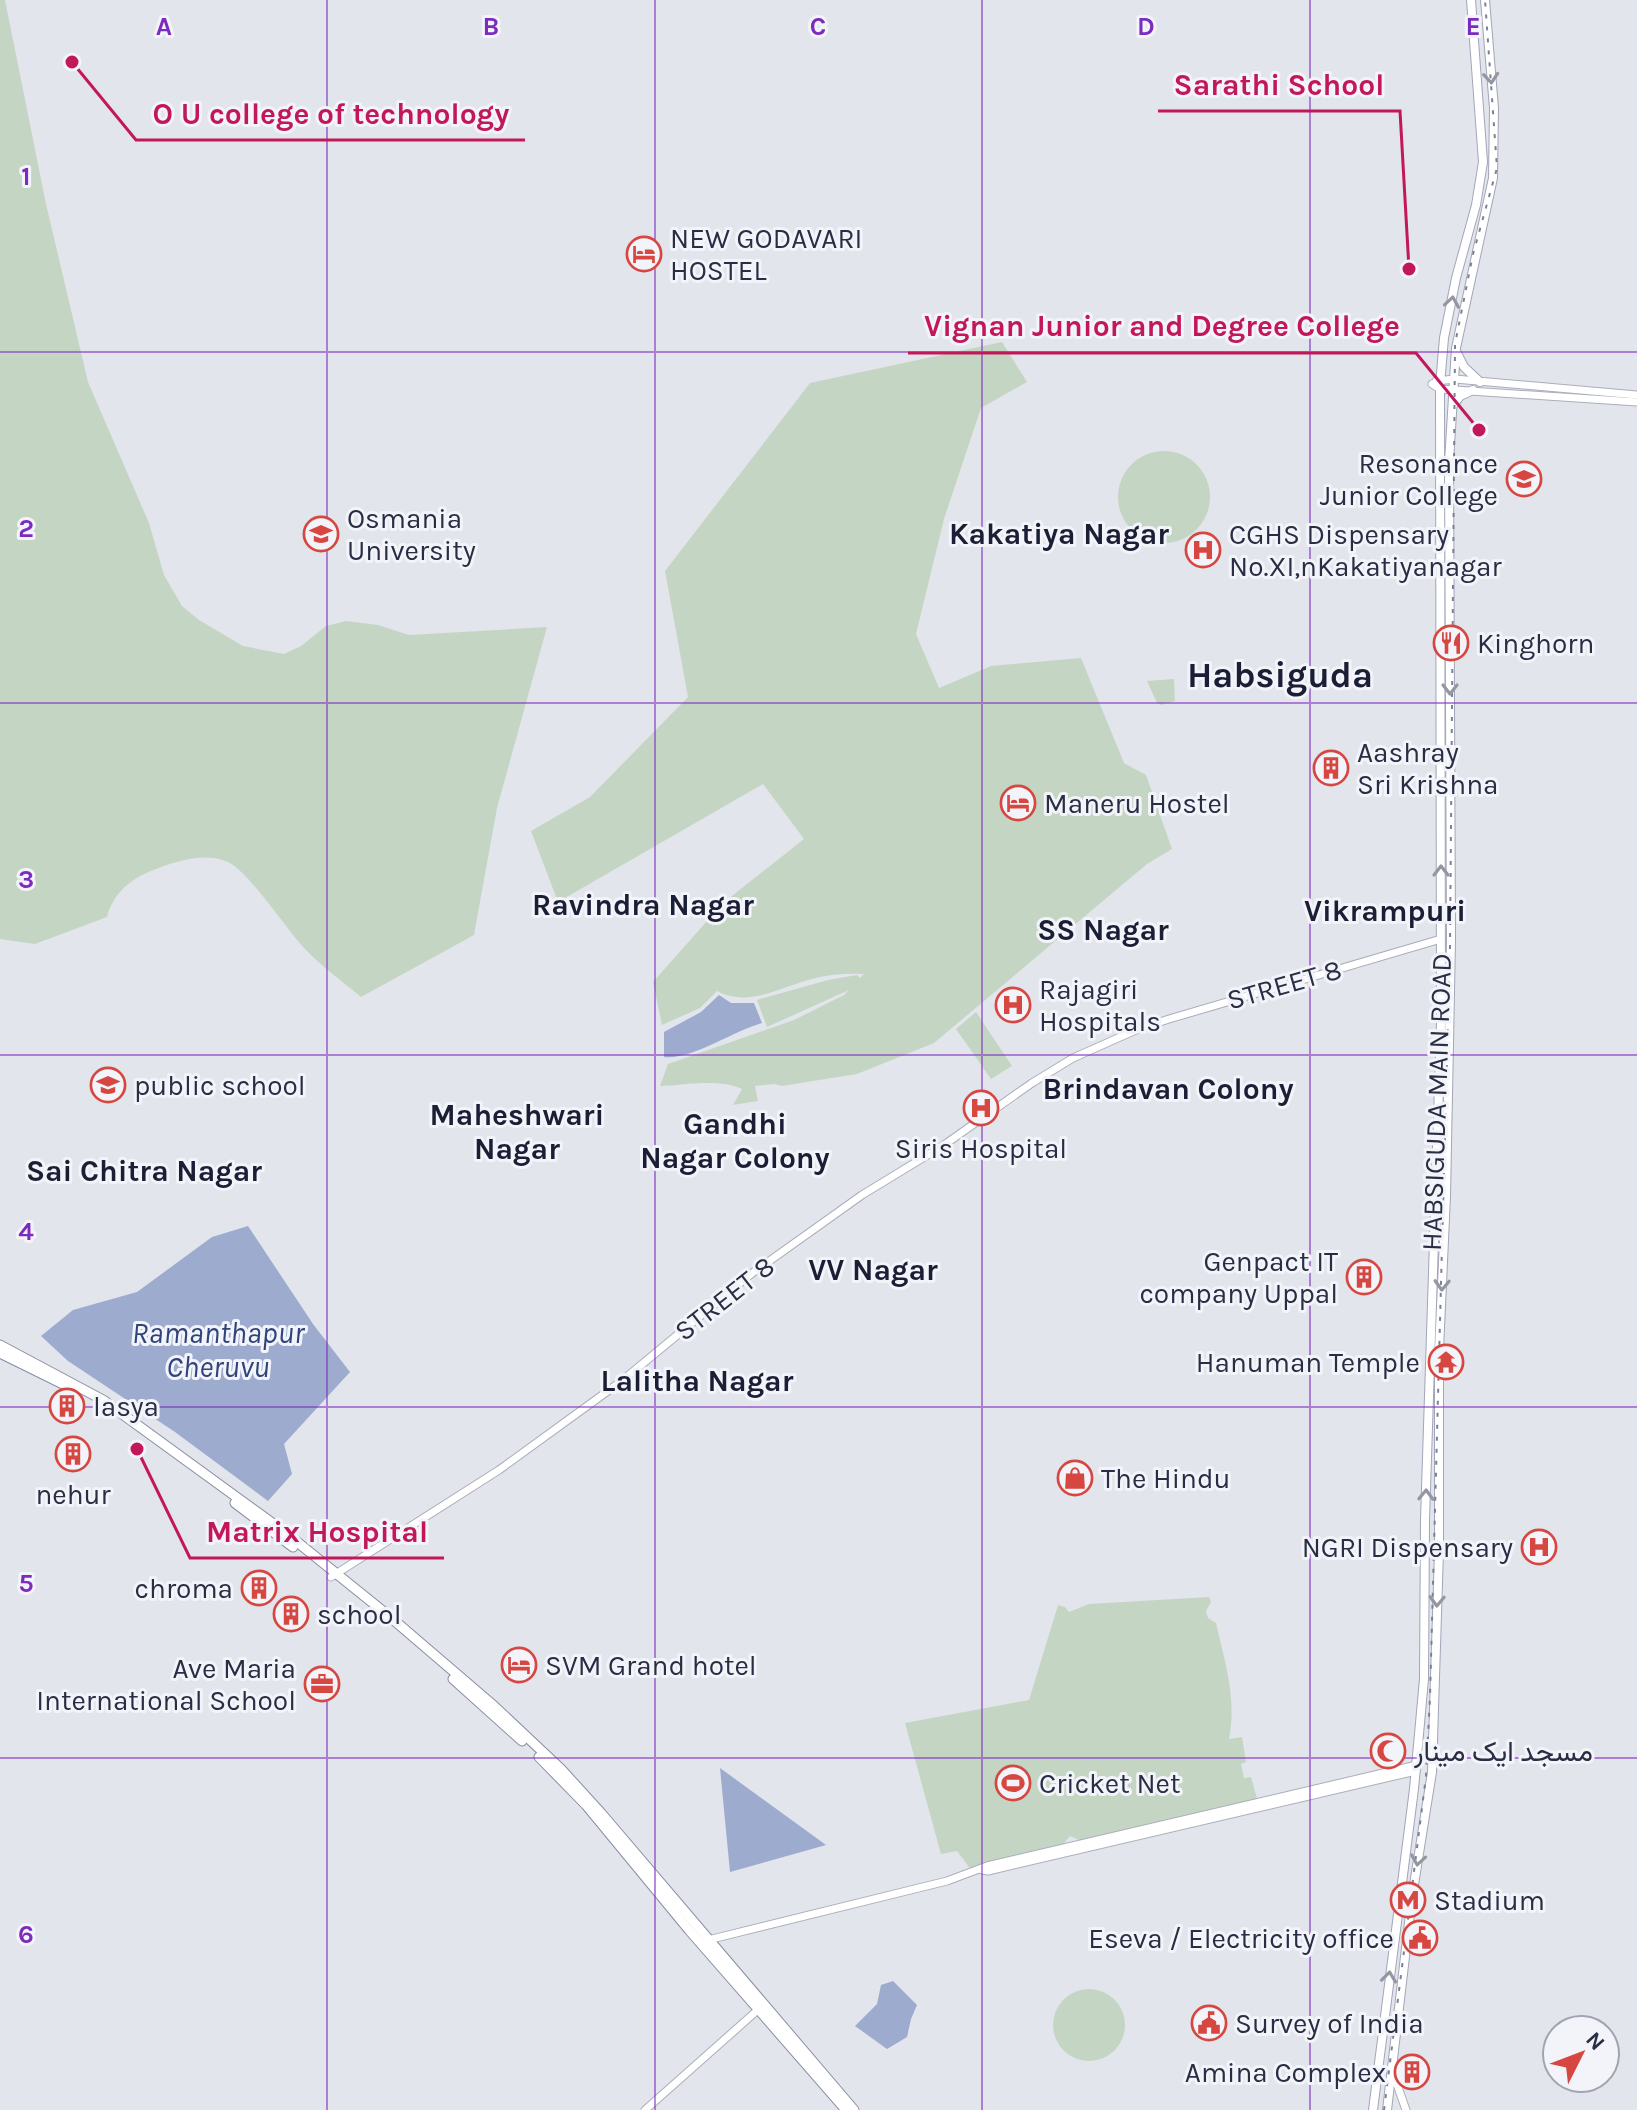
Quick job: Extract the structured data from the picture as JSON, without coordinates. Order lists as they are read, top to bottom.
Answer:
{
  "streets": {
    "main road": ["HABSIGUDA MAIN ROAD"],
    "street": ["STREET 8"]
  },
  "crossings": [
    ["STREET 8", "HABSIGUDA MAIN ROAD"]
  ],
  "districts": [
    "Kakatiya Nagar",
    "Habsiguda",
    "Ravindra Nagar",
    "Vikrampuri",
    "SS Nagar",
    "Brindavan Colony",
    "Maheshwari Nagar",
    "Gandhi Nagar Colony",
    "Sai Chitra Nagar",
    "VV Nagar",
    "Lalitha Nagar"
  ],
  "water": ["Ramanthapur Cheruvu"],
  "places": {
    "other": [
      "O U college of technology",
      "Sarathi School",
      "Vignan Junior and Degree College",
      "Matrix Hospital"
    ],
    "hotel": ["NEW GODAVARI HOSTEL", "Maneru Hostel", "SVM Grand hotel"],
    "school or university": ["Resonance Junior College", "Osmania University", "public school"],
    "hospital": [
      "CGHS Dispensary No.XI,nKakatiyanagar",
      "Rajagiri Hospitals",
      "Siris Hospital",
      "NGRI Dispensary"
    ],
    "restaurant": ["Kinghorn"],
    "building": [
      "Aashray Sri Krishna",
      "Genpact IT company Uppal",
      "lasya",
      "nehur",
      "chroma",
      "school",
      "Amina Complex"
    ],
    "temple": ["Hanuman Temple"],
    "shop": ["The Hindu"],
    "office": ["Ave Maria International School"],
    "mosque": ["مسجد ایک مینار"],
    "sports": ["Cricket Net"],
    "metro station": ["Stadium"],
    "public building": ["Eseva / Electricity office", "Survey of India"]
  },
  "north": "top right",
  "grid": {
    "columns": [
      "A",
      "B",
      "C",
      "D",
      "E"
    ],
    "rows": [
      "1",
      "2",
      "3",
      "4",
      "5",
      "6"
    ]
  }
}
